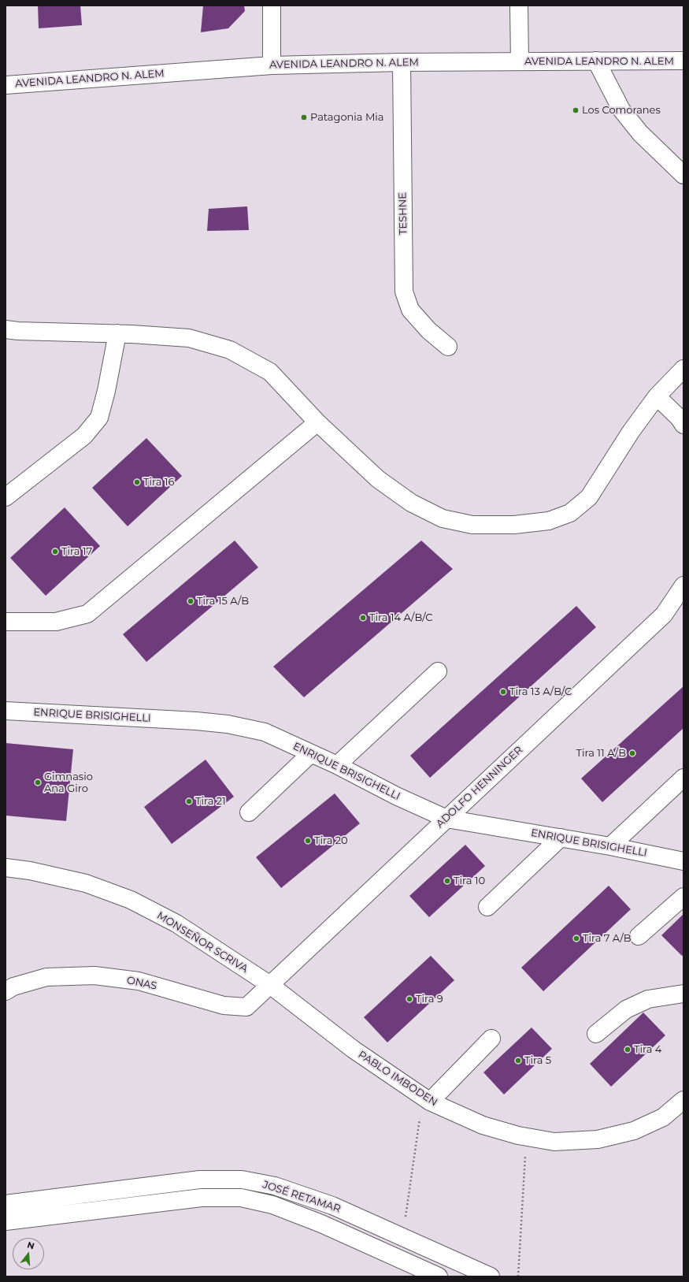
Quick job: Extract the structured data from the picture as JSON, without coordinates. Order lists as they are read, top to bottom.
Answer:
{
  "streets": {
    "main road": [
      "AVENIDA LEANDRO N. ALEM",
      "TESHNE",
      "ENRIQUE BRISIGHELLI",
      "ADOLFO HENNINGER",
      "MONSEÑOR SCRIVA",
      "ONAS",
      "PABLO IMBODEN",
      "JOSÉ RETAMAR"
    ]
  },
  "crossings": [
    ["AVENIDA LEANDRO N. ALEM", "TESHNE"],
    ["ENRIQUE BRISIGHELLI", "ADOLFO HENNINGER"],
    ["ADOLFO HENNINGER", "MONSEÑOR SCRIVA"],
    ["ADOLFO HENNINGER", "ONAS"],
    ["ADOLFO HENNINGER", "PABLO IMBODEN"],
    ["MONSEÑOR SCRIVA", "ONAS"],
    ["MONSEÑOR SCRIVA", "PABLO IMBODEN"],
    ["ONAS", "PABLO IMBODEN"]
  ],
  "places": [
    "Los Comoranes",
    "Patagonia Mia",
    "Tira 16",
    "Tira 17",
    "Tira 15 A/B",
    "Tira 14 A/B/C",
    "Tira 13 A/B/C",
    "Tira 11 A/B",
    "Gimnasio Ana Giro",
    "Tira 21",
    "Tira 20",
    "Tira 10",
    "Tira 7 A/B",
    "Tira 9",
    "Tira 4",
    "Tira 5"
  ],
  "north": "top"
}
